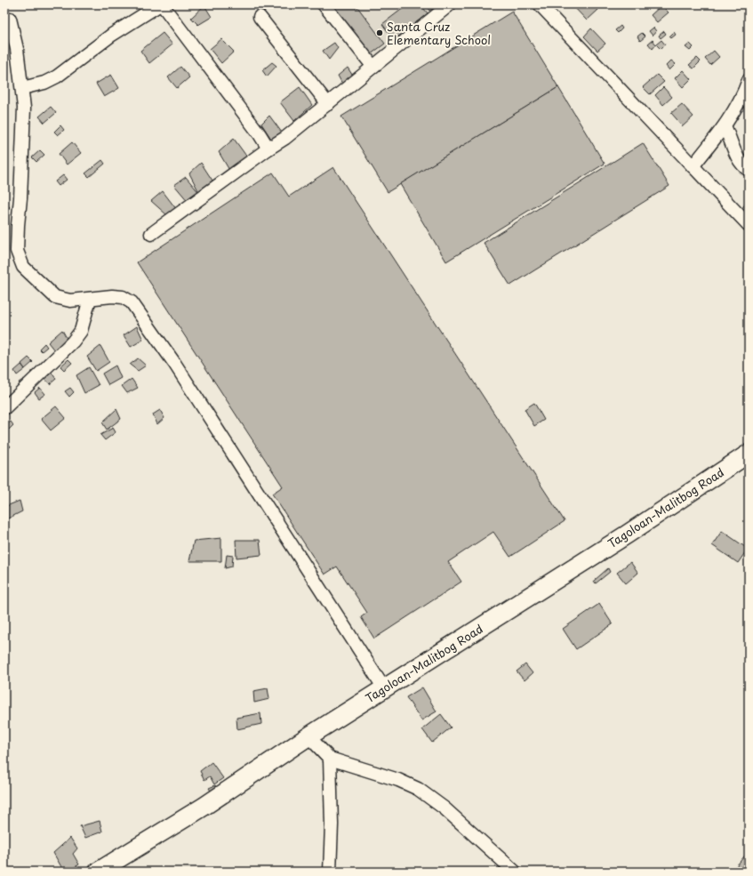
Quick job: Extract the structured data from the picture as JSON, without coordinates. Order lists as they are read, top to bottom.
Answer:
{
  "streets": {
    "main road": ["Tagoloan-Malitbog Road"]
  },
  "places": ["Santa Cruz Elementary School"]
}
